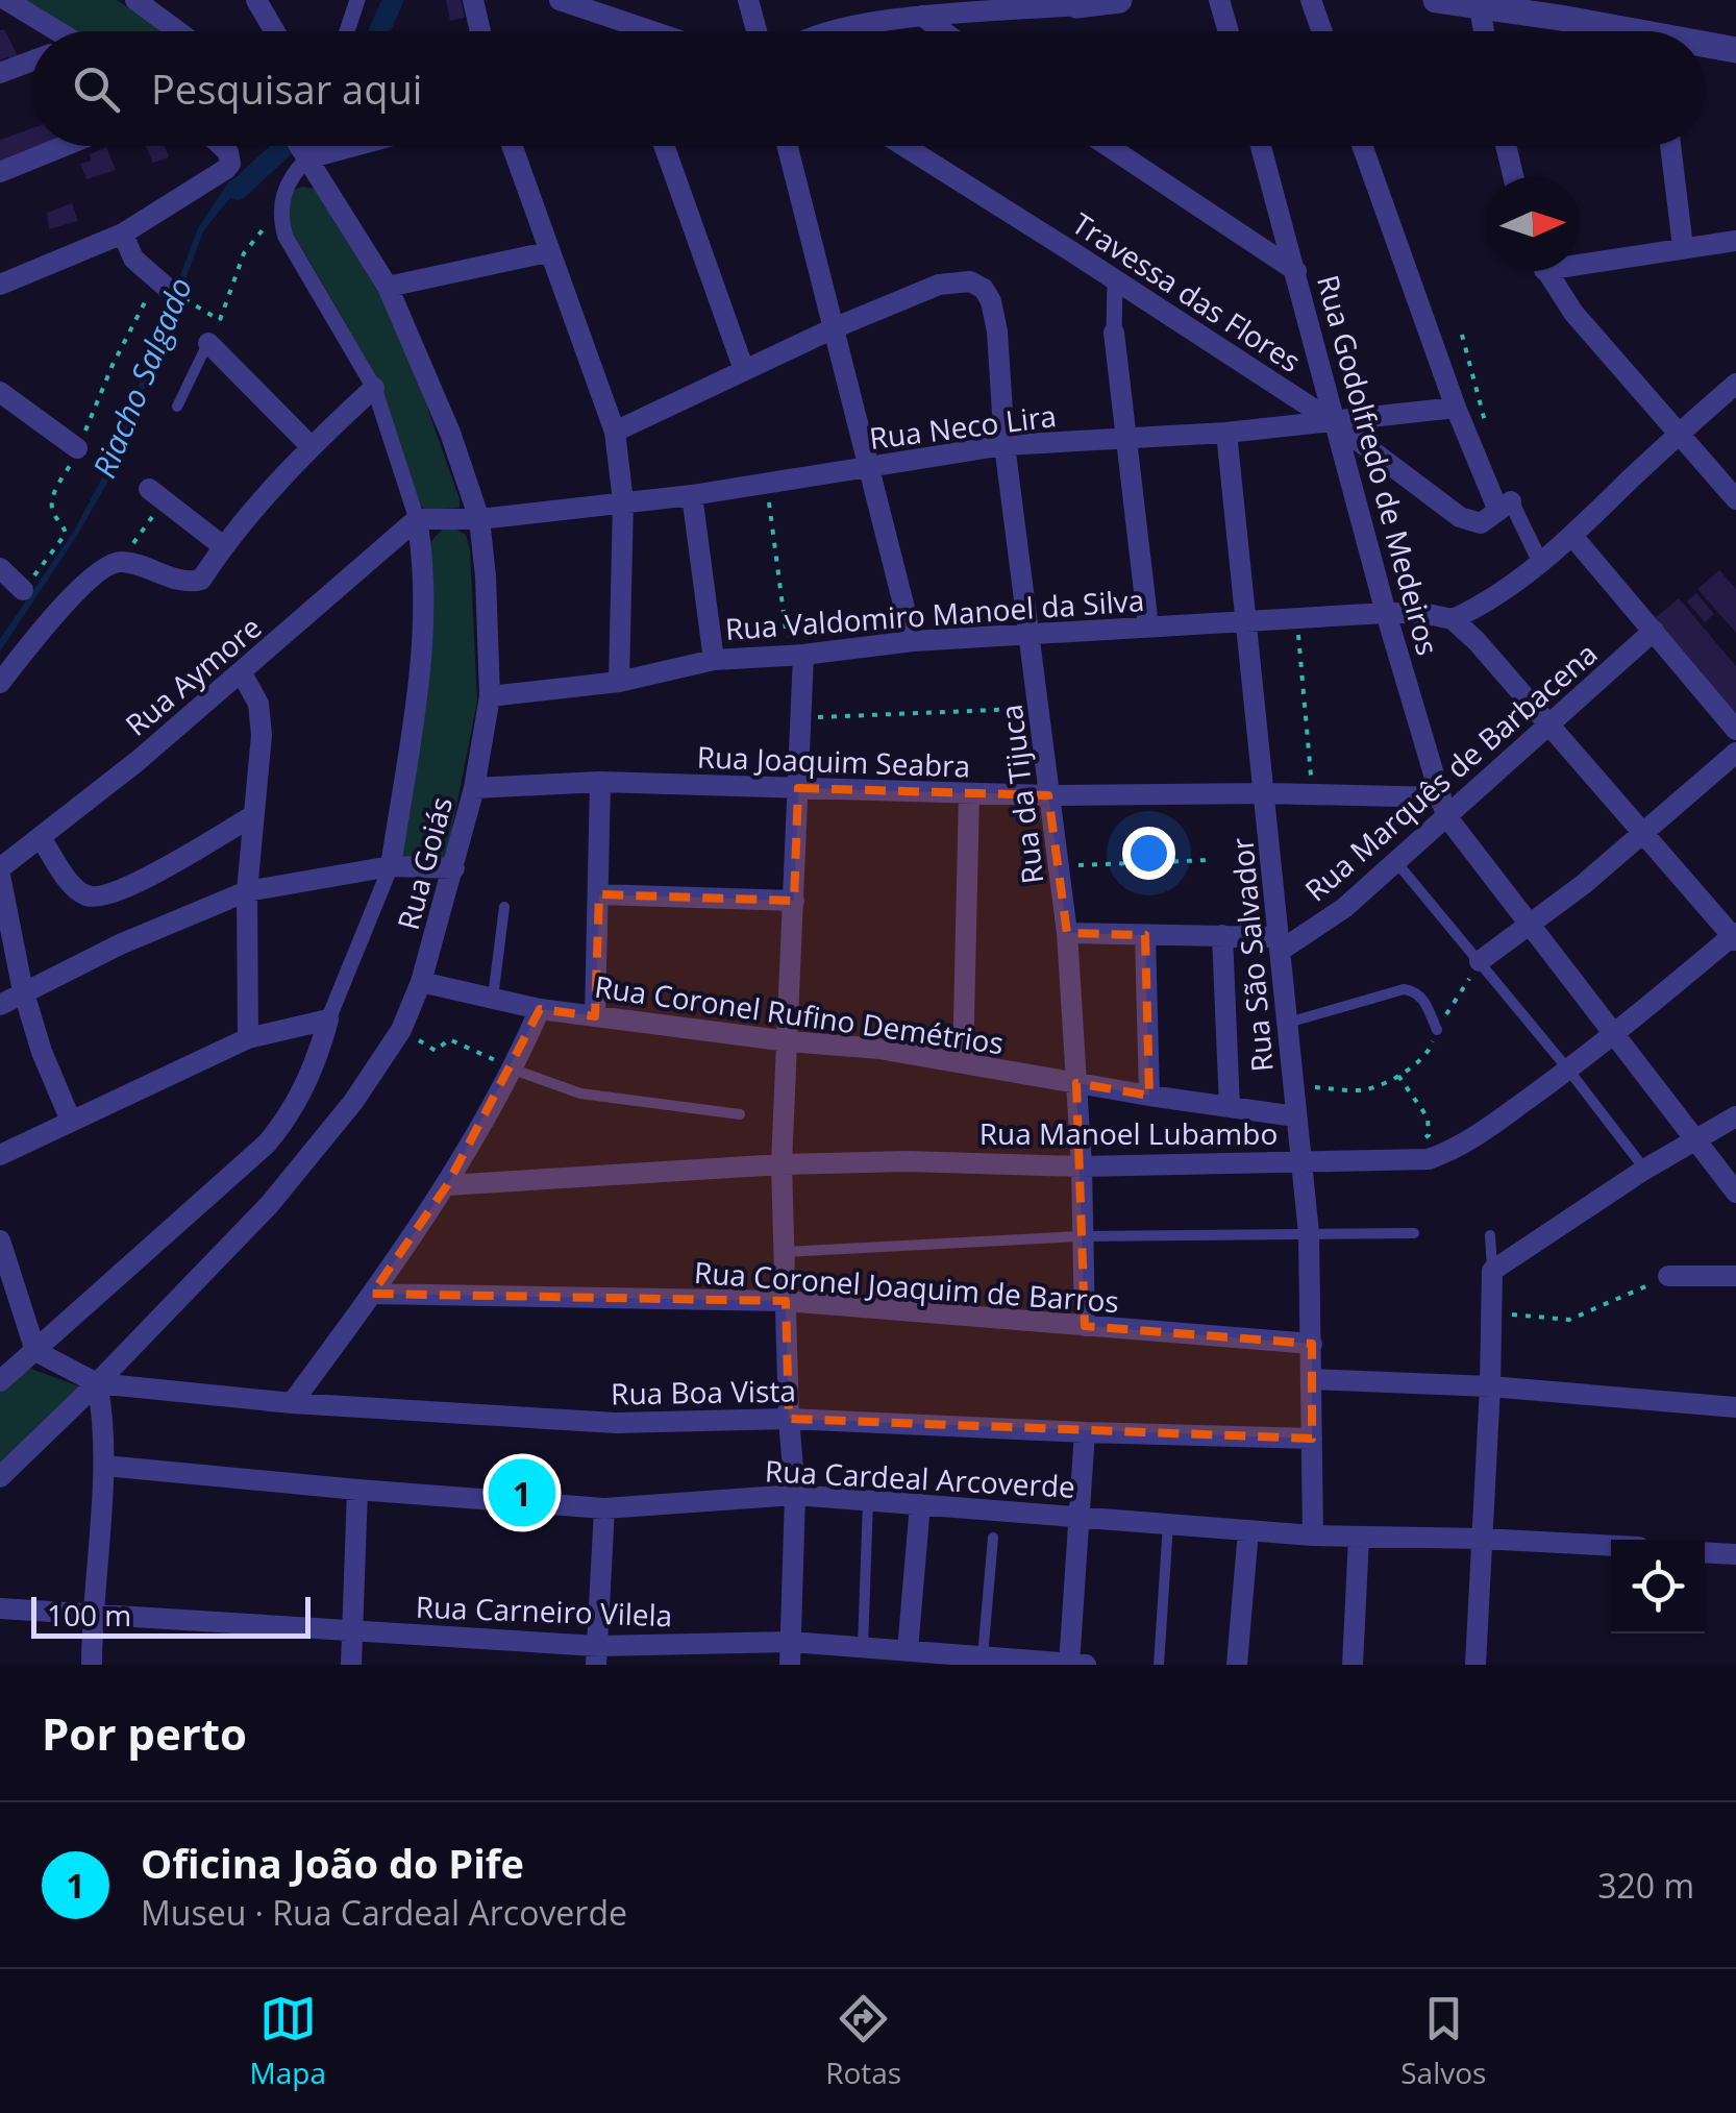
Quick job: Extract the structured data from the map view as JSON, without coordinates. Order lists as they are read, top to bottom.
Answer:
{
  "streets": {
    "street": [
      "Travessa das Flores",
      "Rua Neco Lira",
      "Rua Godolfredo de Medeiros",
      "Rua Valdomiro Manoel da Silva",
      "Rua Aymore",
      "Rua Joaquim Seabra",
      "Rua Marquês de Barbacena",
      "Rua da Tijuca",
      "Rua Goiás",
      "Rua São Salvador",
      "Rua Coronel Rufino Demétrios",
      "Rua Manoel Lubambo",
      "Rua Coronel Joaquim de Barros",
      "Rua Boa Vista",
      "Rua Cardeal Arcoverde",
      "Rua Carneiro Vilela"
    ]
  },
  "crossings": [
    ["Travessa das Flores", "Rua Neco Lira"],
    ["Travessa das Flores", "Rua Godolfredo de Medeiros"],
    ["Rua Neco Lira", "Rua Godolfredo de Medeiros"],
    ["Rua Neco Lira", "Rua Aymore"],
    ["Rua Neco Lira", "Rua da Tijuca"],
    ["Rua Neco Lira", "Rua Goiás"],
    ["Rua Neco Lira", "Rua São Salvador"],
    ["Rua Godolfredo de Medeiros", "Rua Valdomiro Manoel da Silva"],
    ["Rua Godolfredo de Medeiros", "Rua Joaquim Seabra"],
    ["Rua Godolfredo de Medeiros", "Rua Marquês de Barbacena"],
    ["Rua Valdomiro Manoel da Silva", "Rua da Tijuca"],
    ["Rua Valdomiro Manoel da Silva", "Rua Goiás"],
    ["Rua Valdomiro Manoel da Silva", "Rua São Salvador"],
    ["Rua Aymore", "Rua Goiás"],
    ["Rua Joaquim Seabra", "Rua Marquês de Barbacena"],
    ["Rua Joaquim Seabra", "Rua da Tijuca"],
    ["Rua Joaquim Seabra", "Rua Goiás"],
    ["Rua Joaquim Seabra", "Rua São Salvador"],
    ["Rua Marquês de Barbacena", "Rua São Salvador"],
    ["Rua da Tijuca", "Rua Coronel Rufino Demétrios"],
    ["Rua da Tijuca", "Rua Manoel Lubambo"],
    ["Rua da Tijuca", "Rua Coronel Joaquim de Barros"],
    ["Rua Goiás", "Rua Coronel Rufino Demétrios"],
    ["Rua Goiás", "Rua Boa Vista"],
    ["Rua São Salvador", "Rua Coronel Rufino Demétrios"],
    ["Rua São Salvador", "Rua Manoel Lubambo"],
    ["Rua São Salvador", "Rua Coronel Joaquim de Barros"],
    ["Rua São Salvador", "Rua Boa Vista"],
    ["Rua São Salvador", "Rua Cardeal Arcoverde"]
  ],
  "water": ["Riacho Salgado"],
  "scale_bar": "100 m",
  "north": "right",
  "page": {
    "search": "Pesquisar aqui",
    "pins": "1",
    "scale": "100 m",
    "heading": "Por perto",
    "list": [
      {
        "mark": "1",
        "name": "Oficina João do Pife",
        "note": "Museu · Rua Cardeal Arcoverde",
        "value": "320 m"
      }
    ],
    "nav": ["Mapa", "Rotas", "Salvos"]
  }
}
